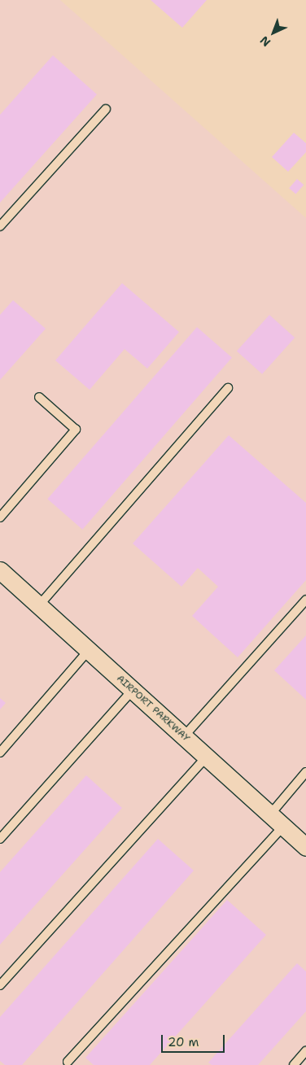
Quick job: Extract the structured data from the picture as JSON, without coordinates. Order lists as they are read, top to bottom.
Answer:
{
  "streets": {
    "street": ["AIRPORT PARKWAY"]
  },
  "scale_bar": "20 m",
  "north": "bottom left"
}
